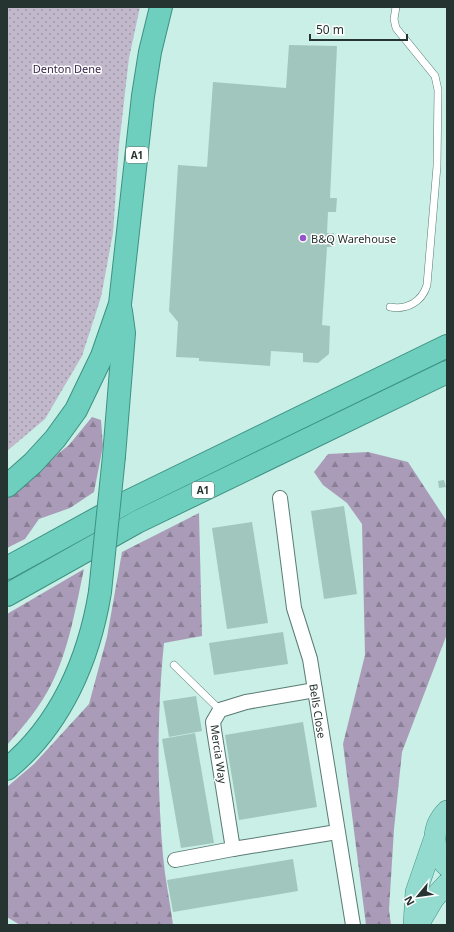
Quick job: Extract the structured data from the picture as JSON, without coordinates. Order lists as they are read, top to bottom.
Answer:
{
  "streets": {
    "highway": ["A1"],
    "street": ["Bells Close", "Mercia Way"]
  },
  "crossings": [
    ["Bells Close", "Mercia Way"]
  ],
  "parks": ["Denton Dene"],
  "places": ["B&Q Warehouse"],
  "scale_bar": "50 m",
  "north": "bottom left"
}
